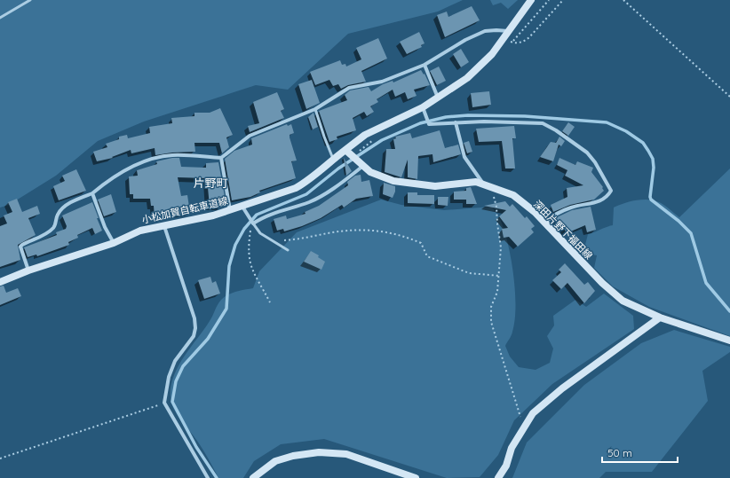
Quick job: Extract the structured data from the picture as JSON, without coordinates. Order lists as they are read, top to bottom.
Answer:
{
  "streets": {
    "main road": ["小松加賀自転車道線", "深田片野下福田線"]
  },
  "crossings": [
    ["小松加賀自転車道線", "深田片野下福田線"]
  ],
  "districts": ["片野町"],
  "scale_bar": "50 m"
}
